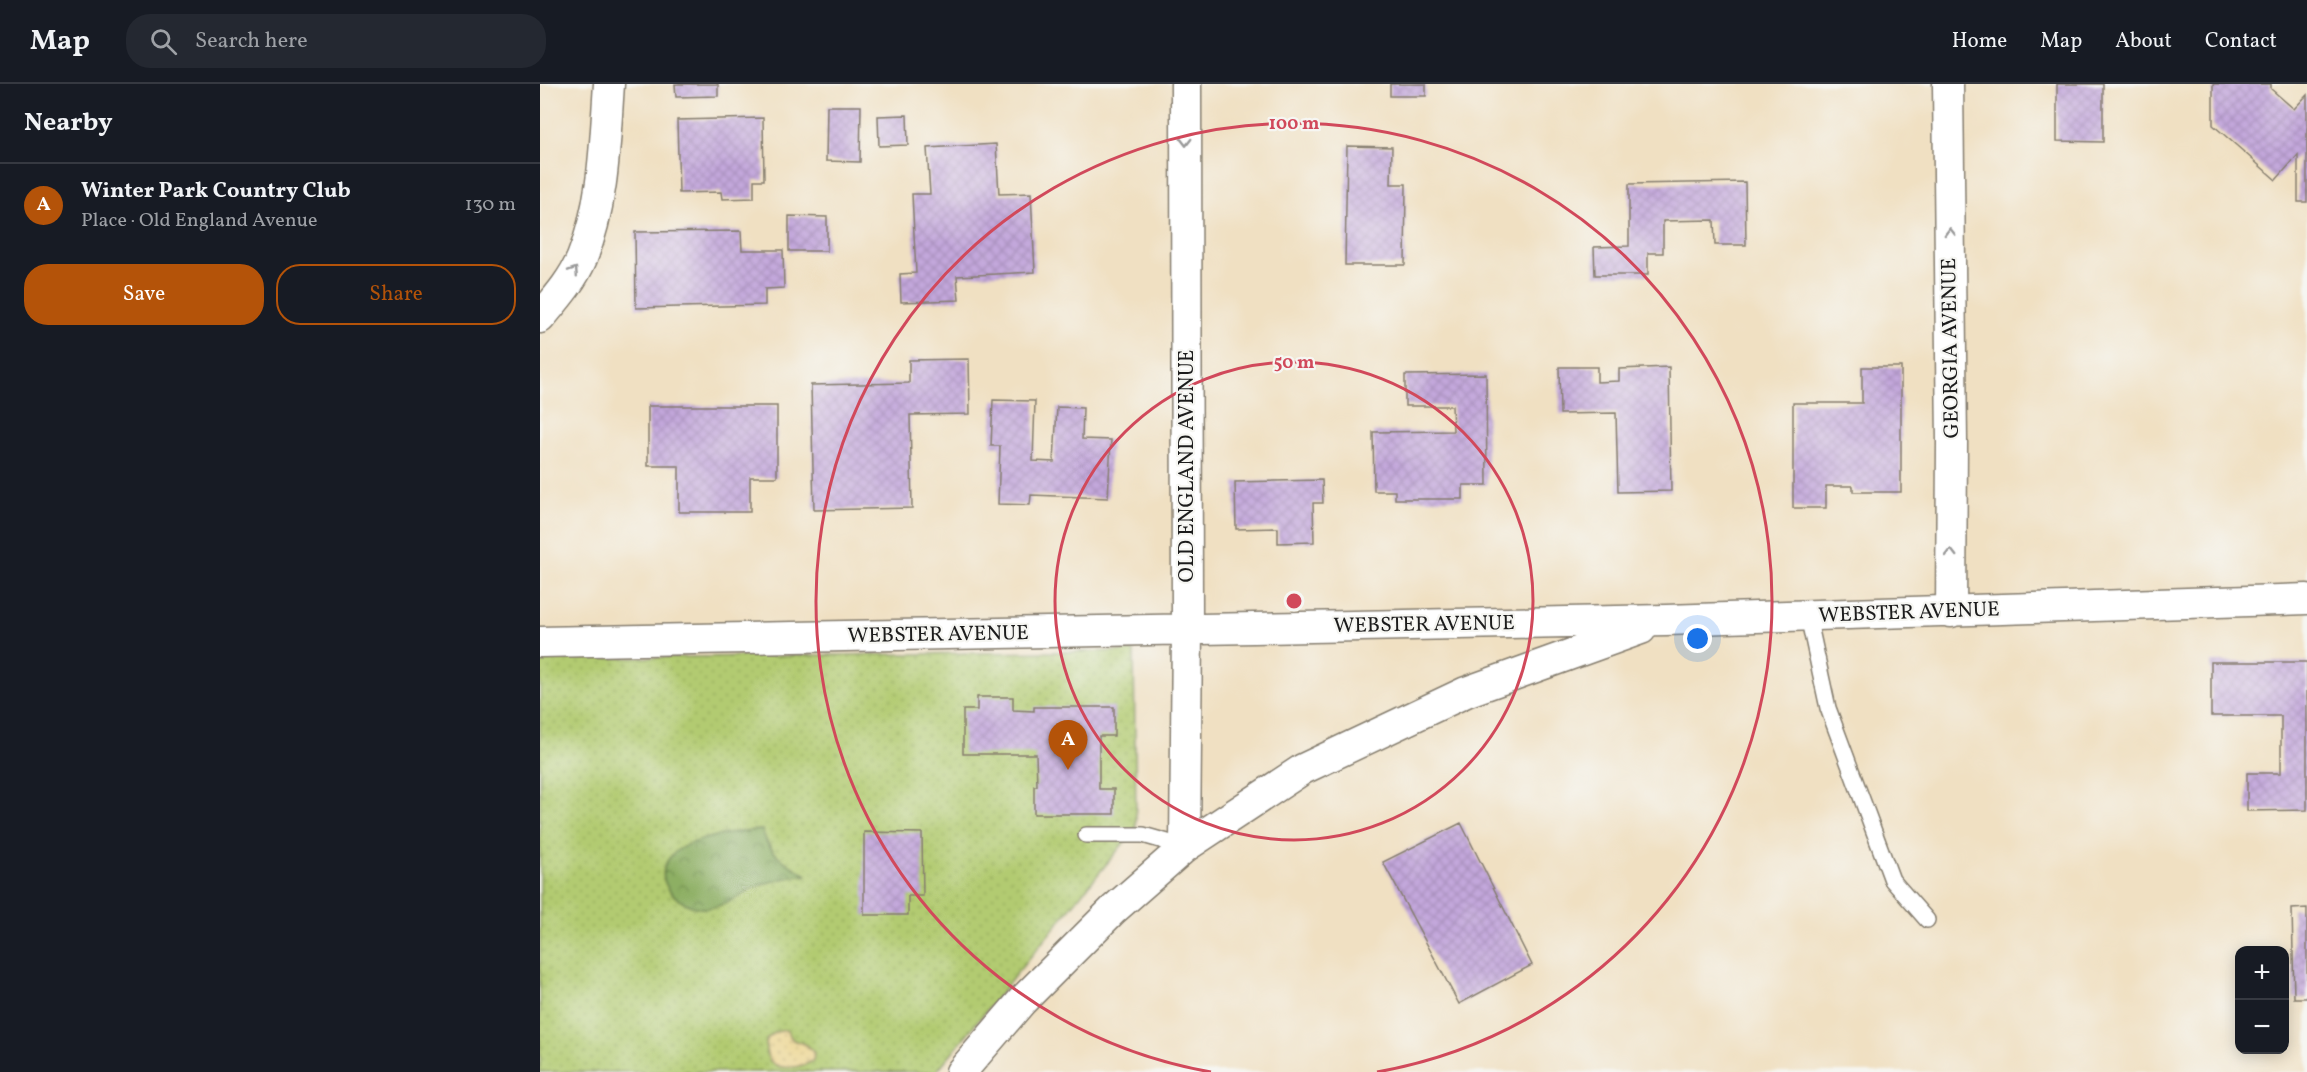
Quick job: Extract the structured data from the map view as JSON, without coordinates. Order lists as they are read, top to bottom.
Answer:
{
  "streets": {
    "street": ["GEORGIA AVENUE", "OLD ENGLAND AVENUE", "WEBSTER AVENUE"]
  },
  "crossings": [
    ["GEORGIA AVENUE", "WEBSTER AVENUE"],
    ["OLD ENGLAND AVENUE", "WEBSTER AVENUE"]
  ],
  "one_way": ["GEORGIA AVENUE", "OLD ENGLAND AVENUE"],
  "page": {
    "header": "Map",
    "search": "Search here",
    "nav": [
      "Home",
      "Map",
      "About",
      "Contact"
    ],
    "heading": "Nearby",
    "list": [
      {
        "mark": "A",
        "name": "Winter Park Country Club",
        "note": "Place · Old England Avenue",
        "value": "130 m"
      }
    ],
    "buttons": ["Save", "Share"],
    "pins": "A",
    "map_buttons": ["+", "−"]
  },
  "rings": ["100 m", "50 m"]
}
